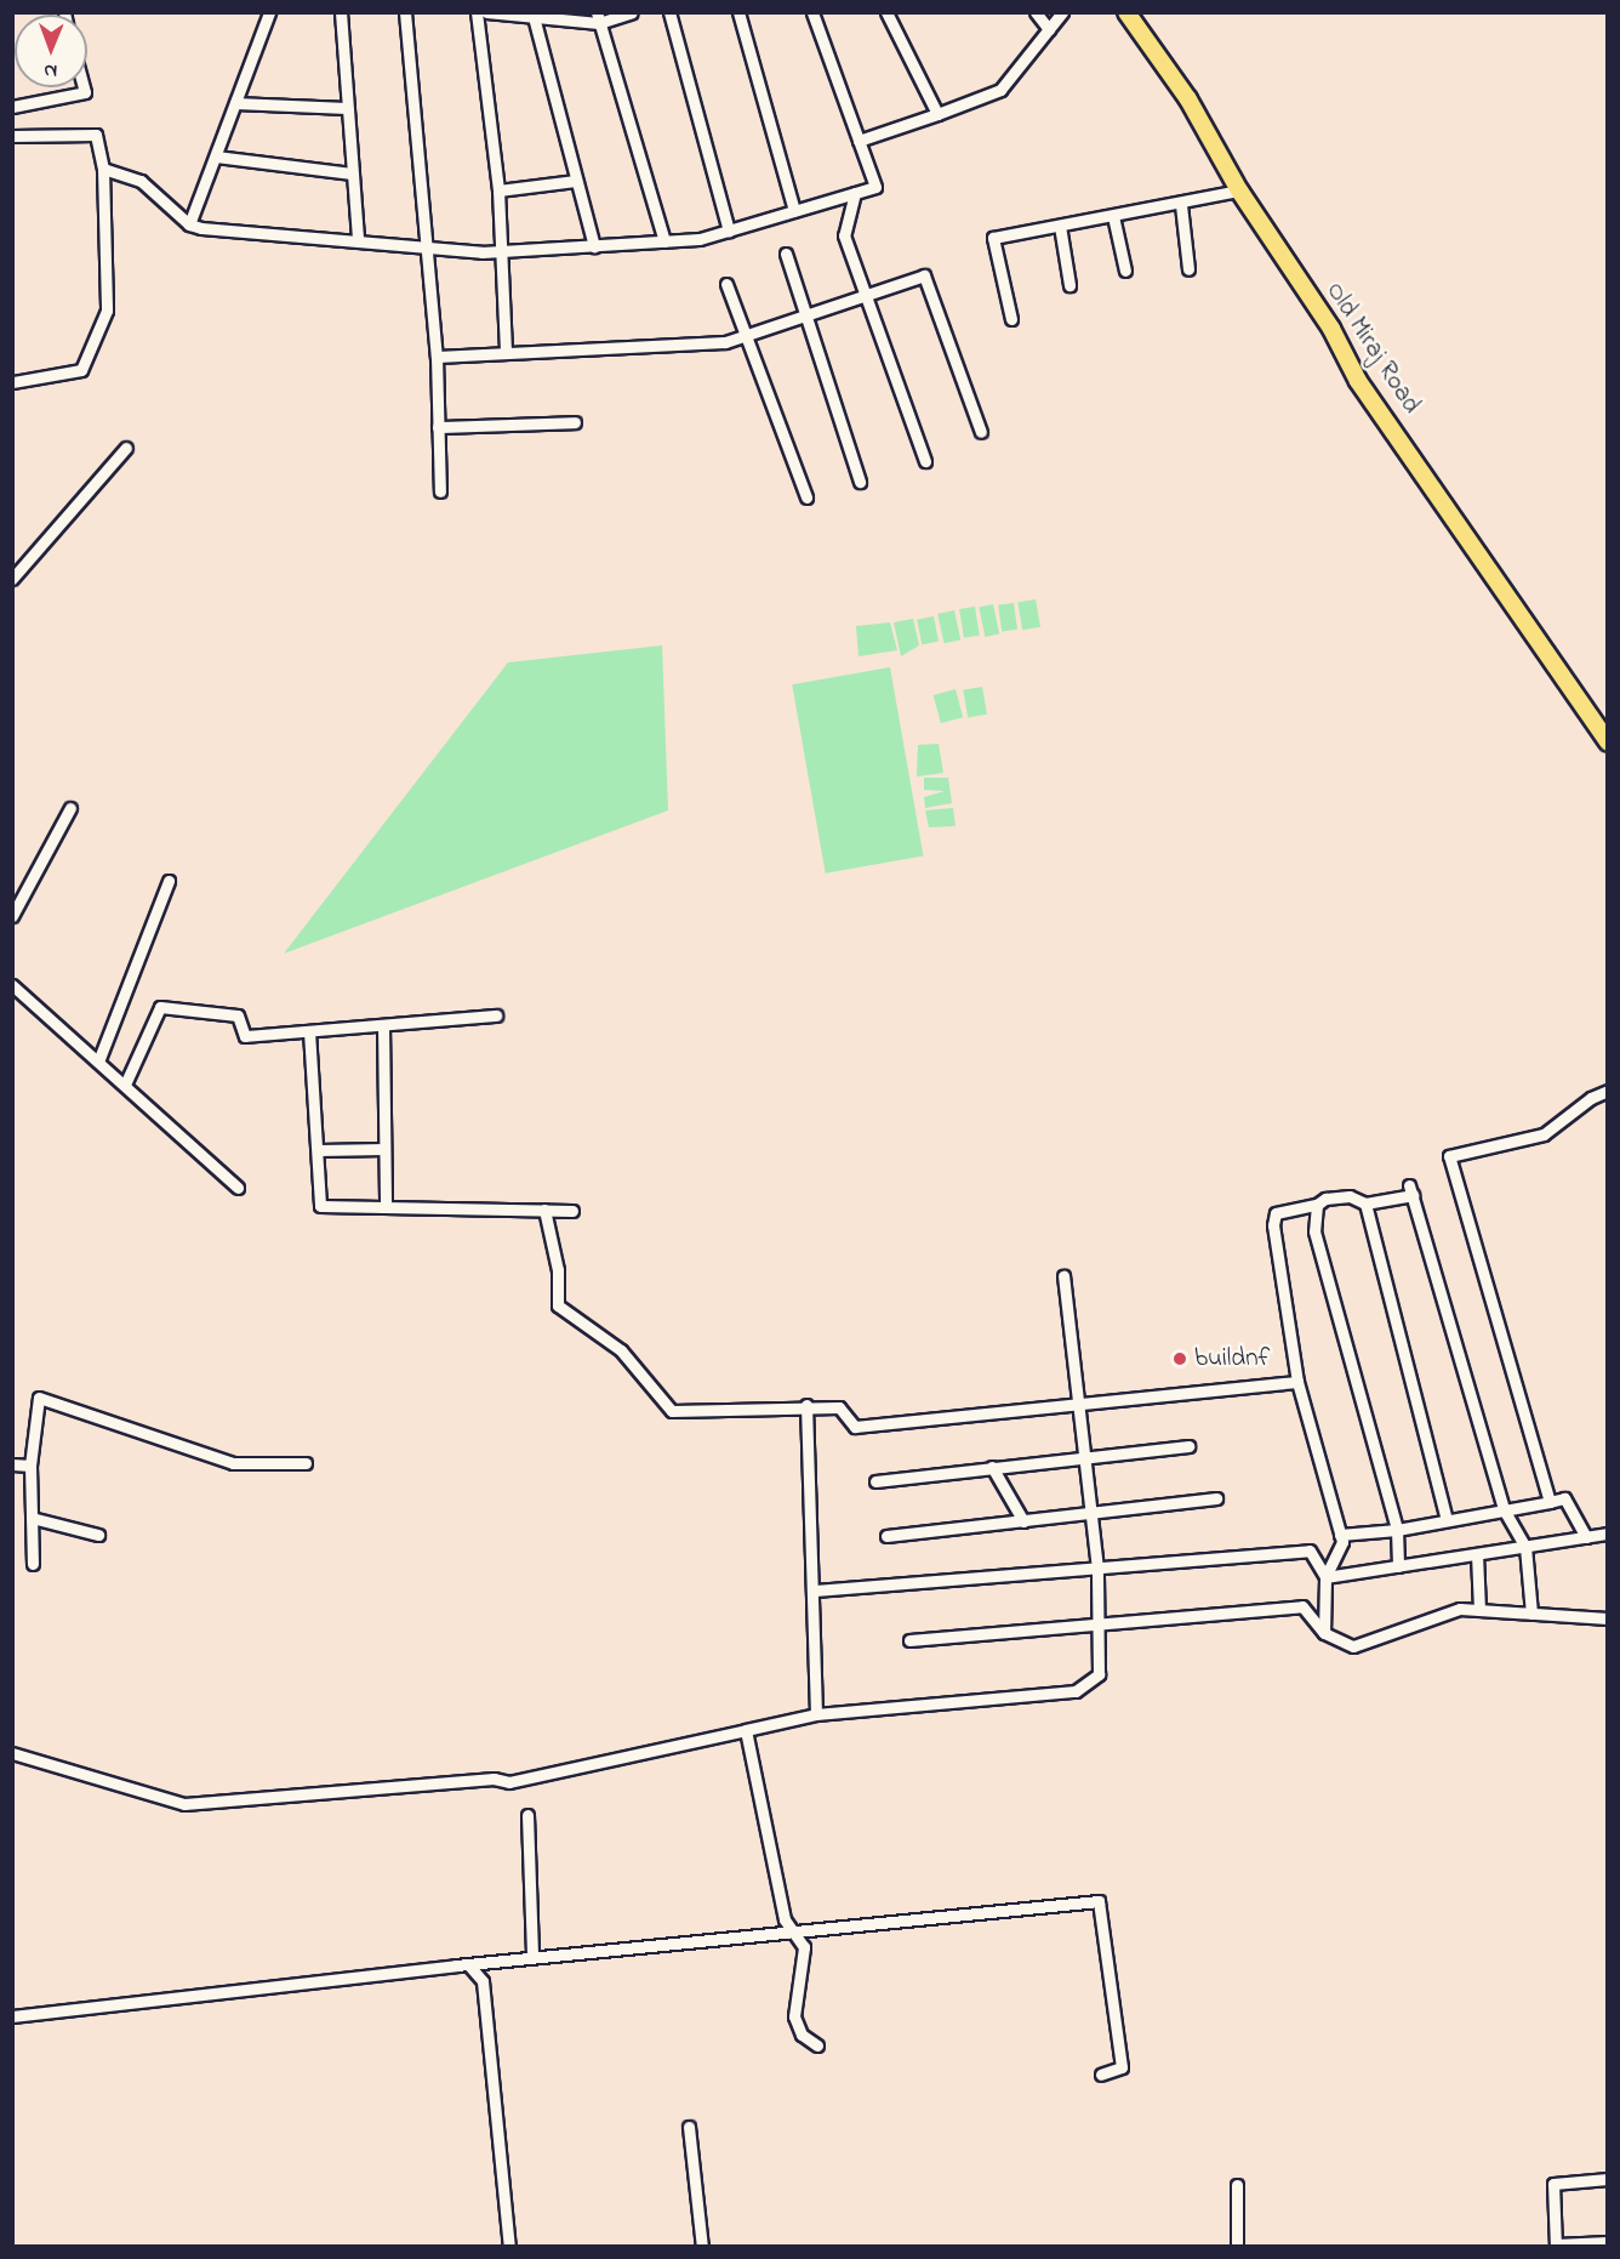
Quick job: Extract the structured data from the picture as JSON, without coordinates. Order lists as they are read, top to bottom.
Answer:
{
  "streets": {
    "main road": ["Old Miraj Road"]
  },
  "places": ["buildnf"],
  "north": "bottom"
}
